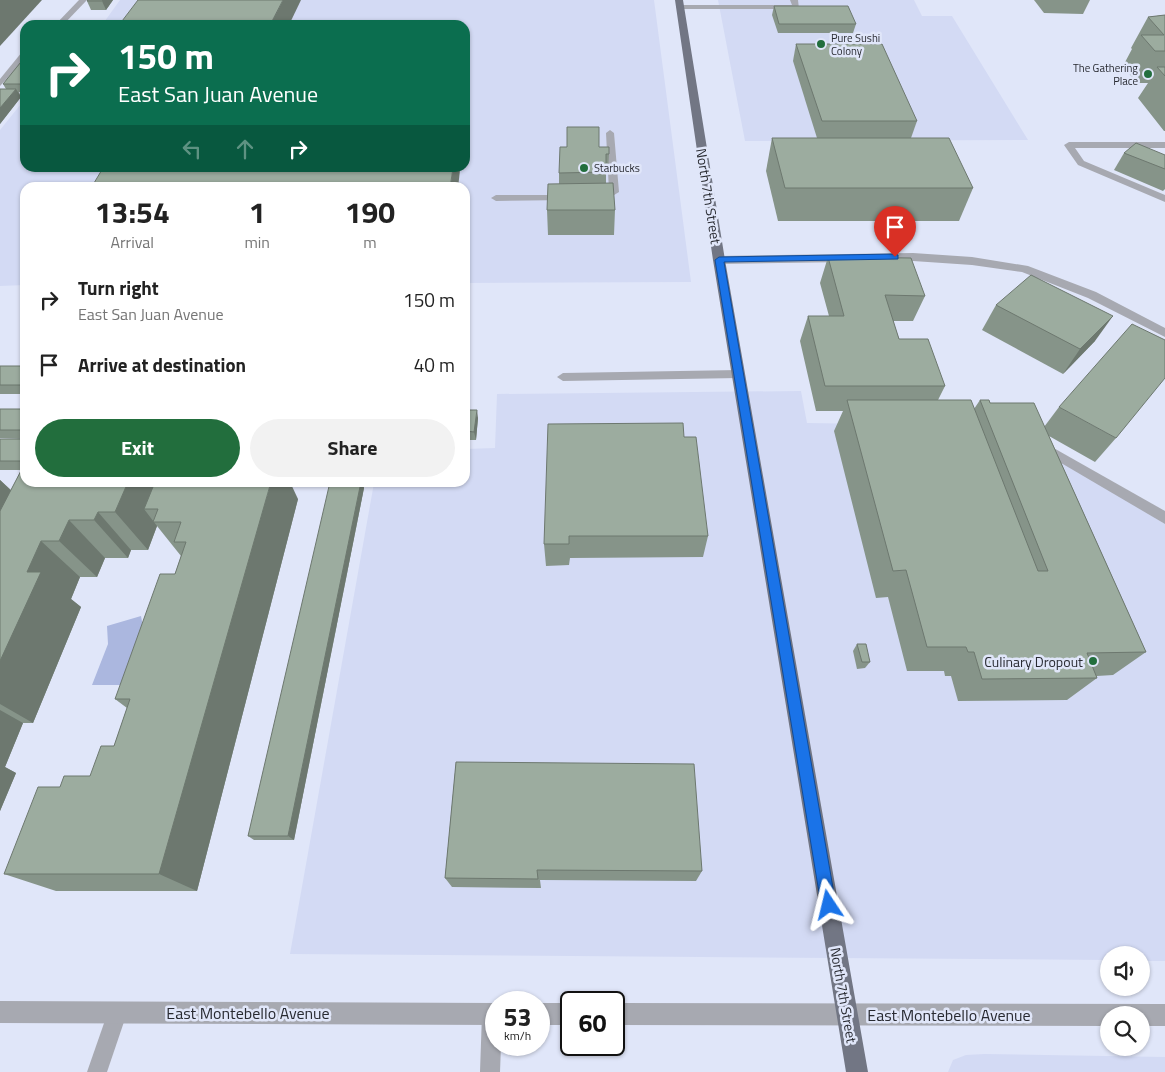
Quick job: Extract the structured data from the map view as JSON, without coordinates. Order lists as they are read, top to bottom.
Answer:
{
  "streets": {
    "main road": ["North 7th Street"],
    "street": ["East Montebello Avenue"]
  },
  "crossings": [
    ["North 7th Street", "East Montebello Avenue"]
  ],
  "places": [
    "Pure Sushi Colony",
    "The Gathering Place",
    "Starbucks",
    "Culinary Dropout"
  ],
  "page": {
    "turn": ["150 m", "East San Juan Avenue"],
    "eta": [
      "13:54",
      "Arrival",
      "1",
      "min",
      "190",
      "m"
    ],
    "list": [
      {
        "name": "Turn right",
        "note": "East San Juan Avenue",
        "value": "150 m"
      },
      {
        "name": "Arrive at destination",
        "value": "40 m"
      }
    ],
    "buttons": ["Exit", "Share"],
    "speed": "53 km/h",
    "limit": "60"
  }
}
